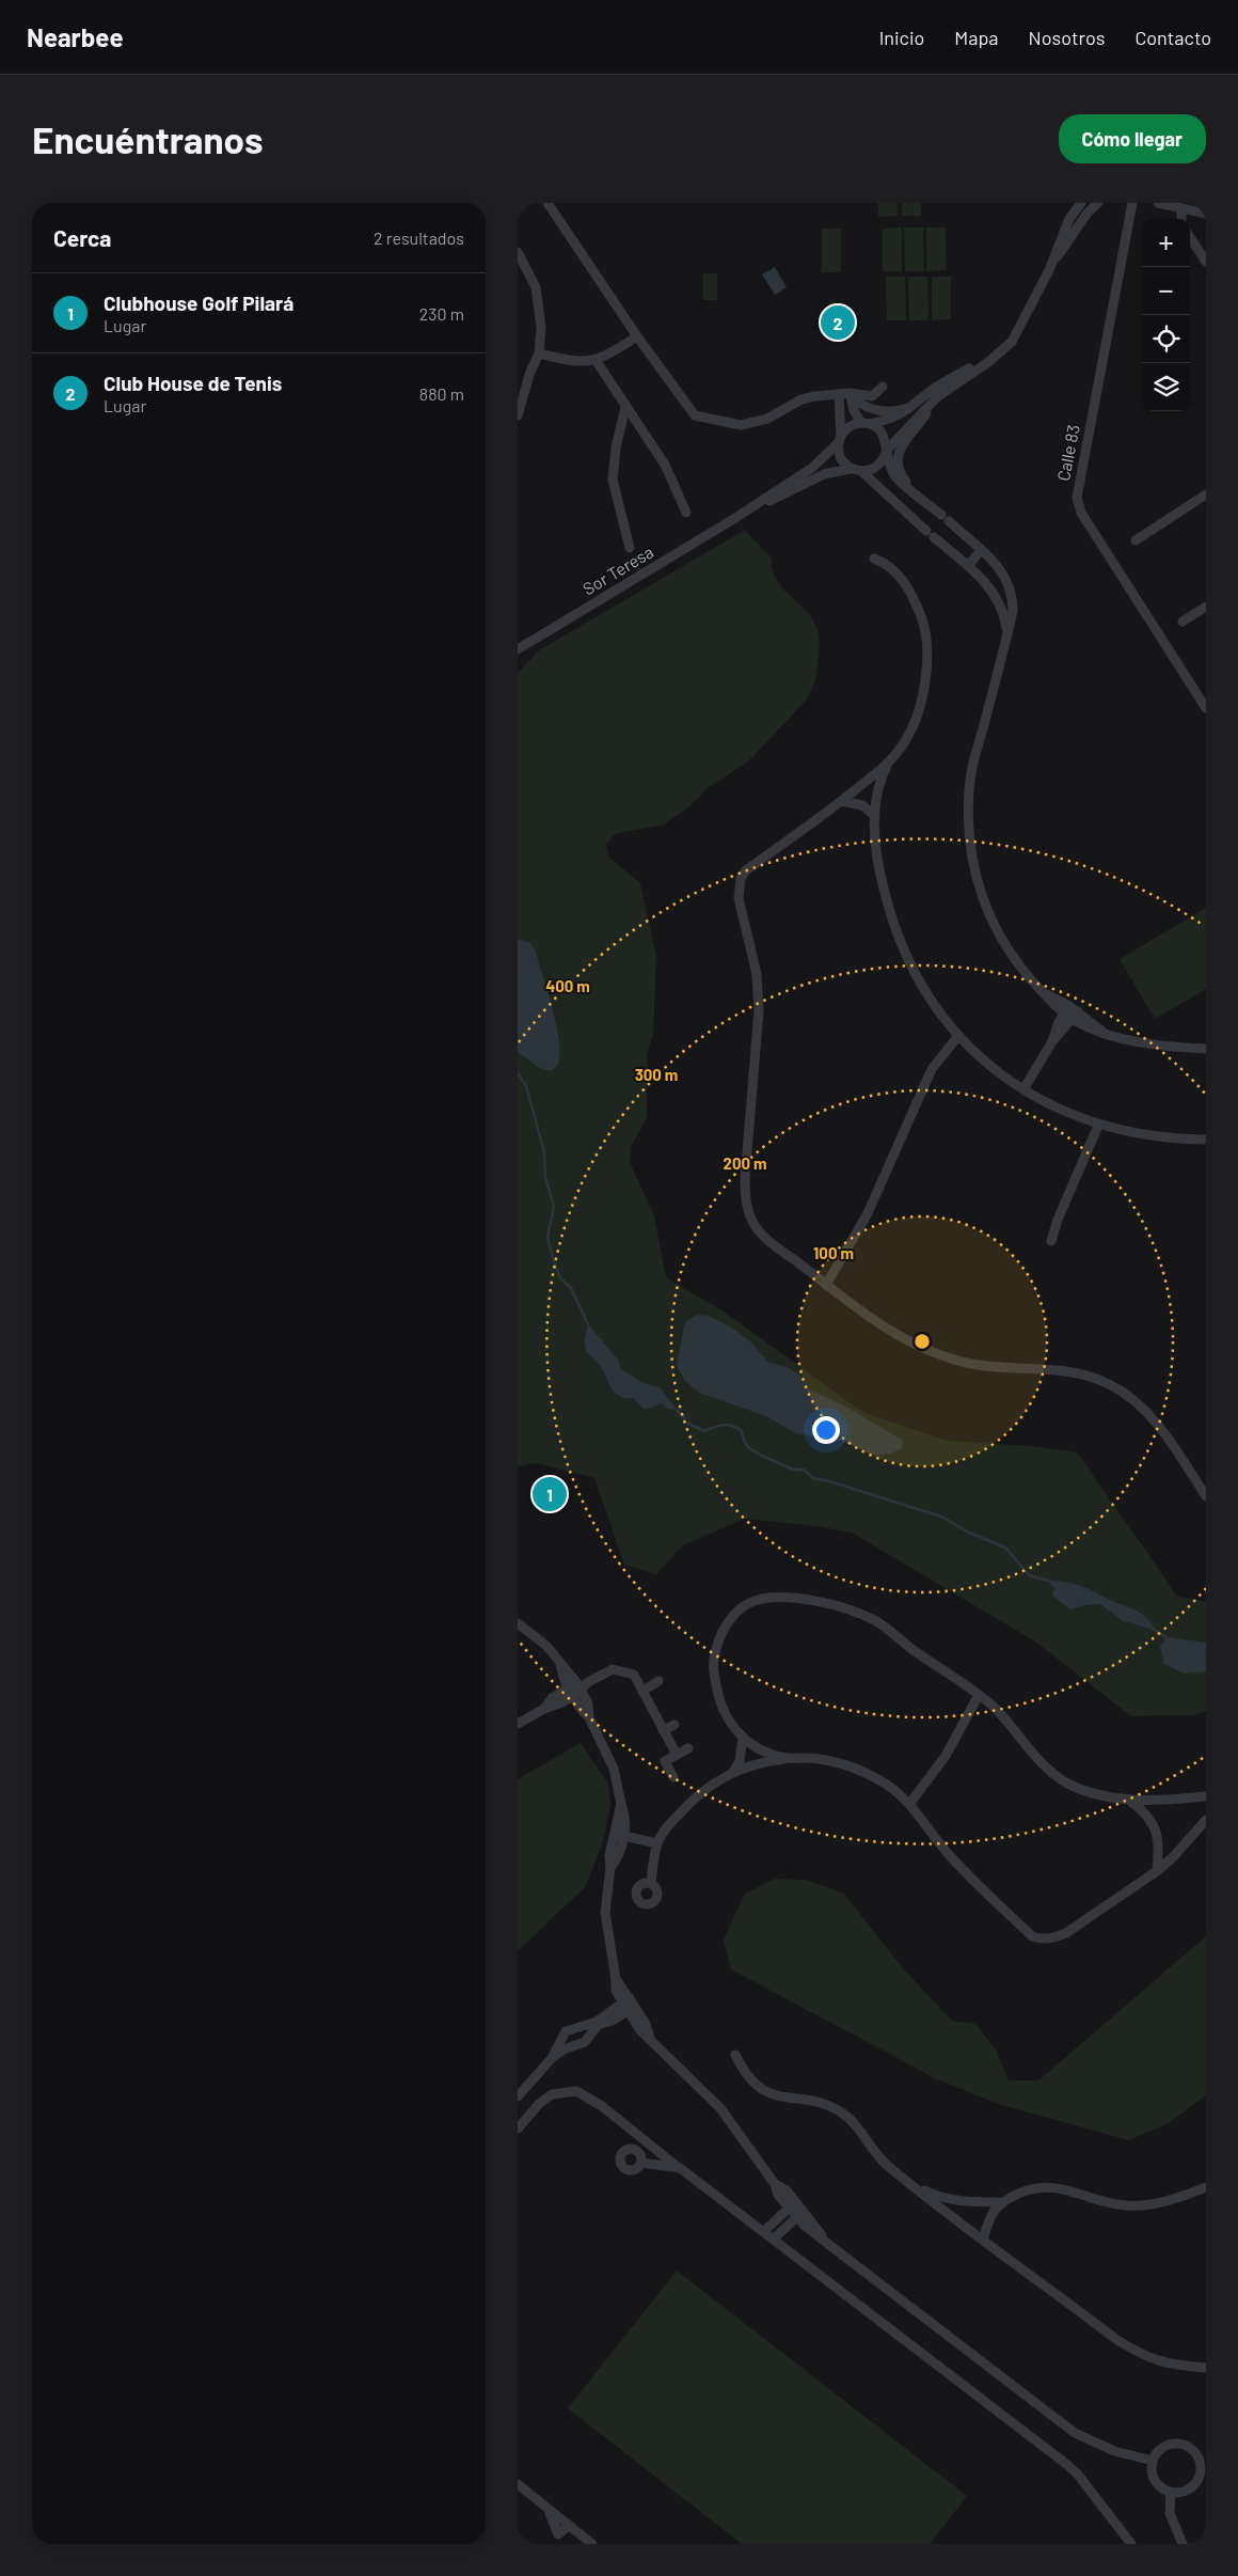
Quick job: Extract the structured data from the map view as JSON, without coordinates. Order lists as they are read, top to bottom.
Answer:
{
  "streets": {
    "street": ["Calle 83", "Sor Teresa"]
  },
  "page": {
    "header": "Nearbee",
    "nav": [
      "Inicio",
      "Mapa",
      "Nosotros",
      "Contacto"
    ],
    "buttons": "Cómo llegar",
    "title": "Encuéntranos",
    "heading": ["Cerca", "2 resultados"],
    "map_buttons": ["+", "−"],
    "list": [
      {
        "mark": "1",
        "name": "Clubhouse Golf Pilará",
        "note": "Lugar",
        "value": "230 m"
      },
      {
        "mark": "2",
        "name": "Club House de Tenis",
        "note": "Lugar",
        "value": "880 m"
      }
    ],
    "pins": ["2", "1"]
  },
  "rings": [
    "400 m",
    "300 m",
    "200 m",
    "100 m"
  ]
}
